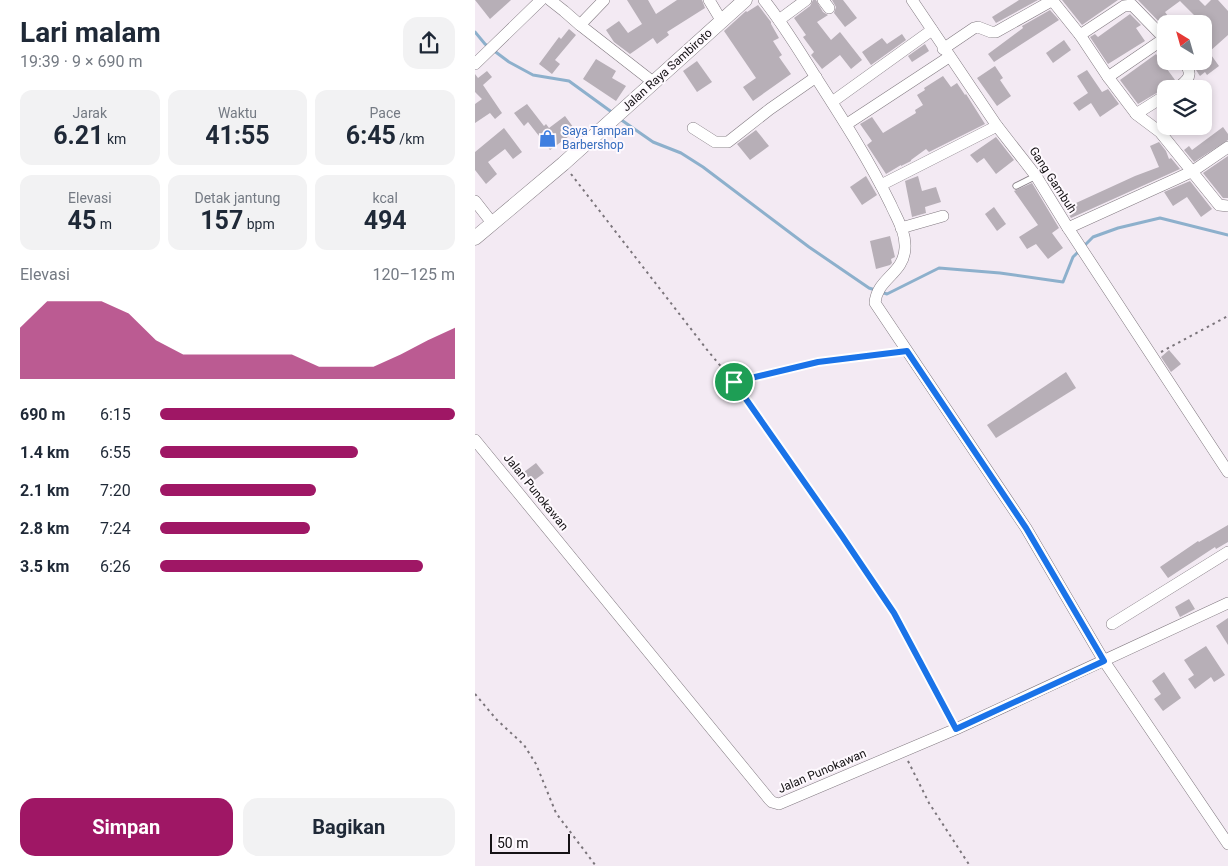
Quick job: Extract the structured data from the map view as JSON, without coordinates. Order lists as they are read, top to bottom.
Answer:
{
  "streets": {
    "street": ["Jalan Raya Sambiroto", "Gang Gambuh", "Jalan Punokawan"]
  },
  "places": {
    "shop": ["Saya Tampan Barbershop"]
  },
  "scale_bar": "50 m",
  "north": "top left",
  "page": {
    "heading": ["Lari malam", "19:39 · 9 × 690 m"],
    "stats": [
      ["Jarak", "6.21 km"],
      ["Waktu", "41:55"],
      ["Pace", "6:45 /km"],
      ["Elevasi", "45 m"],
      ["Detak jantung", "157 bpm"],
      ["kcal", "494"]
    ],
    "chart": ["Elevasi", "120–125 m"],
    "list": [
      {
        "name": "690 m",
        "note": "6:15"
      },
      {
        "name": "1.4 km",
        "note": "6:55"
      },
      {
        "name": "2.1 km",
        "note": "7:20"
      },
      {
        "name": "2.8 km",
        "note": "7:24"
      },
      {
        "name": "3.5 km",
        "note": "6:26"
      }
    ],
    "buttons": ["Simpan", "Bagikan"],
    "scale": "50 m"
  }
}
